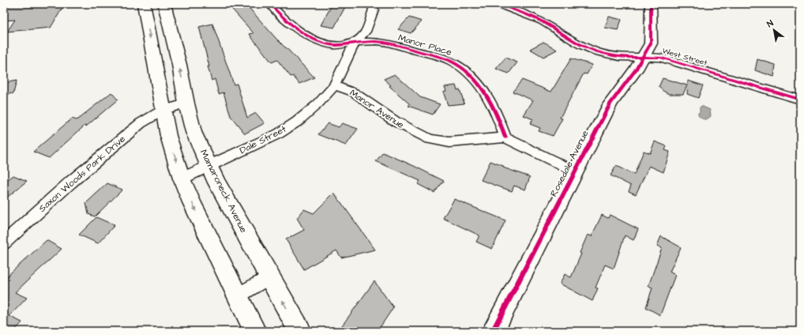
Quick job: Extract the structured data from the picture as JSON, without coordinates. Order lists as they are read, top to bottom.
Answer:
{
  "streets": {
    "main road": ["Mamaroneck Avenue"],
    "street": [
      "Manor Place",
      "West Street",
      "Manor Avenue",
      "Dale Street",
      "Rosedale Avenue",
      "Saxon Woods Park Drive"
    ]
  },
  "crossings": [
    ["Manor Place", "Manor Avenue"],
    ["West Street", "Rosedale Avenue"],
    ["Manor Avenue", "Dale Street"],
    ["Dale Street", "Mamaroneck Avenue"],
    ["Saxon Woods Park Drive", "Mamaroneck Avenue"]
  ],
  "north": "top left"
}
